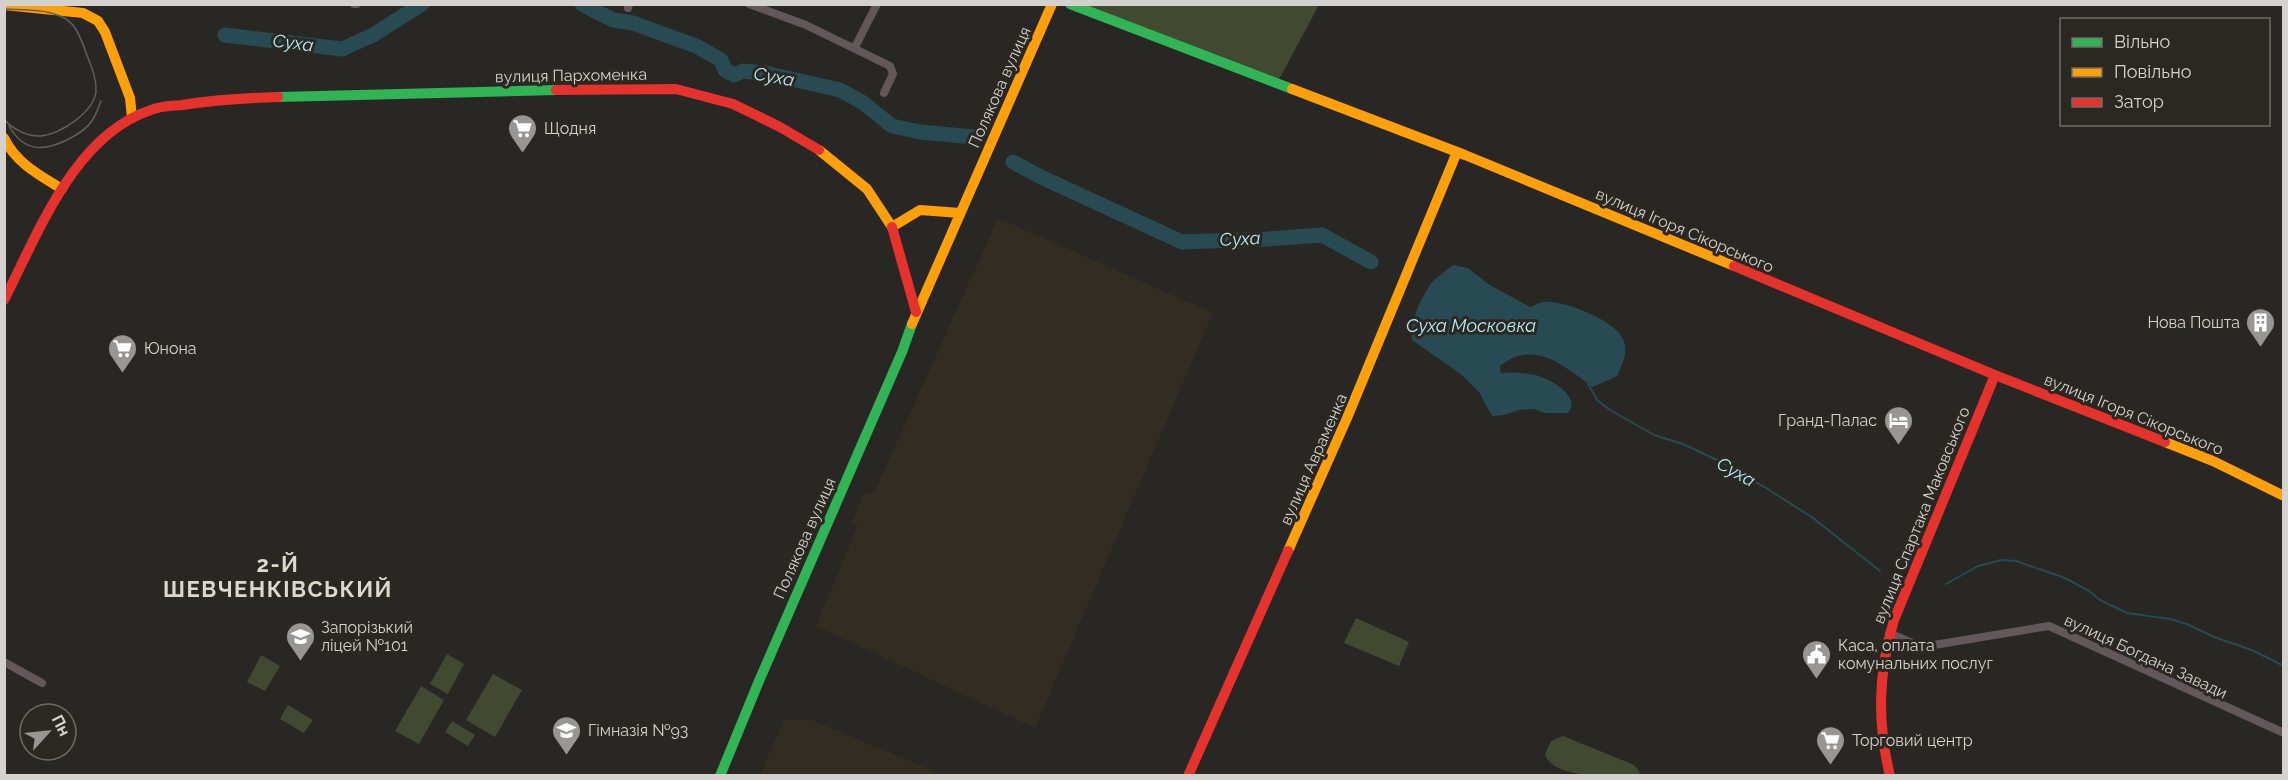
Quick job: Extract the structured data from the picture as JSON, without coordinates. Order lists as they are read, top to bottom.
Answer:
{
  "streets": {
    "street": [
      "вулиця Пархоменка",
      "Полякова вулиця",
      "вулиця Ігоря Сікорського",
      "вулиця Авраменка",
      "вулиця Спартака Маковського",
      "вулиця Богдана Завади"
    ]
  },
  "crossings": [
    ["вулиця Ігоря Сікорського", "вулиця Авраменка"],
    ["вулиця Ігоря Сікорського", "вулиця Спартака Маковського"],
    ["вулиця Спартака Маковського", "вулиця Богдана Завади"]
  ],
  "districts": ["2-Й ШЕВЧЕНКІВСЬКИЙ"],
  "water": ["Суха", "Суха Московка"],
  "places": {
    "supermarket": ["Щодня", "Юнона", "Торговий центр"],
    "building": ["Нова Пошта"],
    "hotel": ["Гранд-Палас"],
    "school or university": ["Запорізький ліцей №101", "Гімназія №93"],
    "public building": ["Каса, оплата комунальних послуг"]
  },
  "legend": ["Вільно", "Повільно", "Затор"],
  "north": "top right"
}
